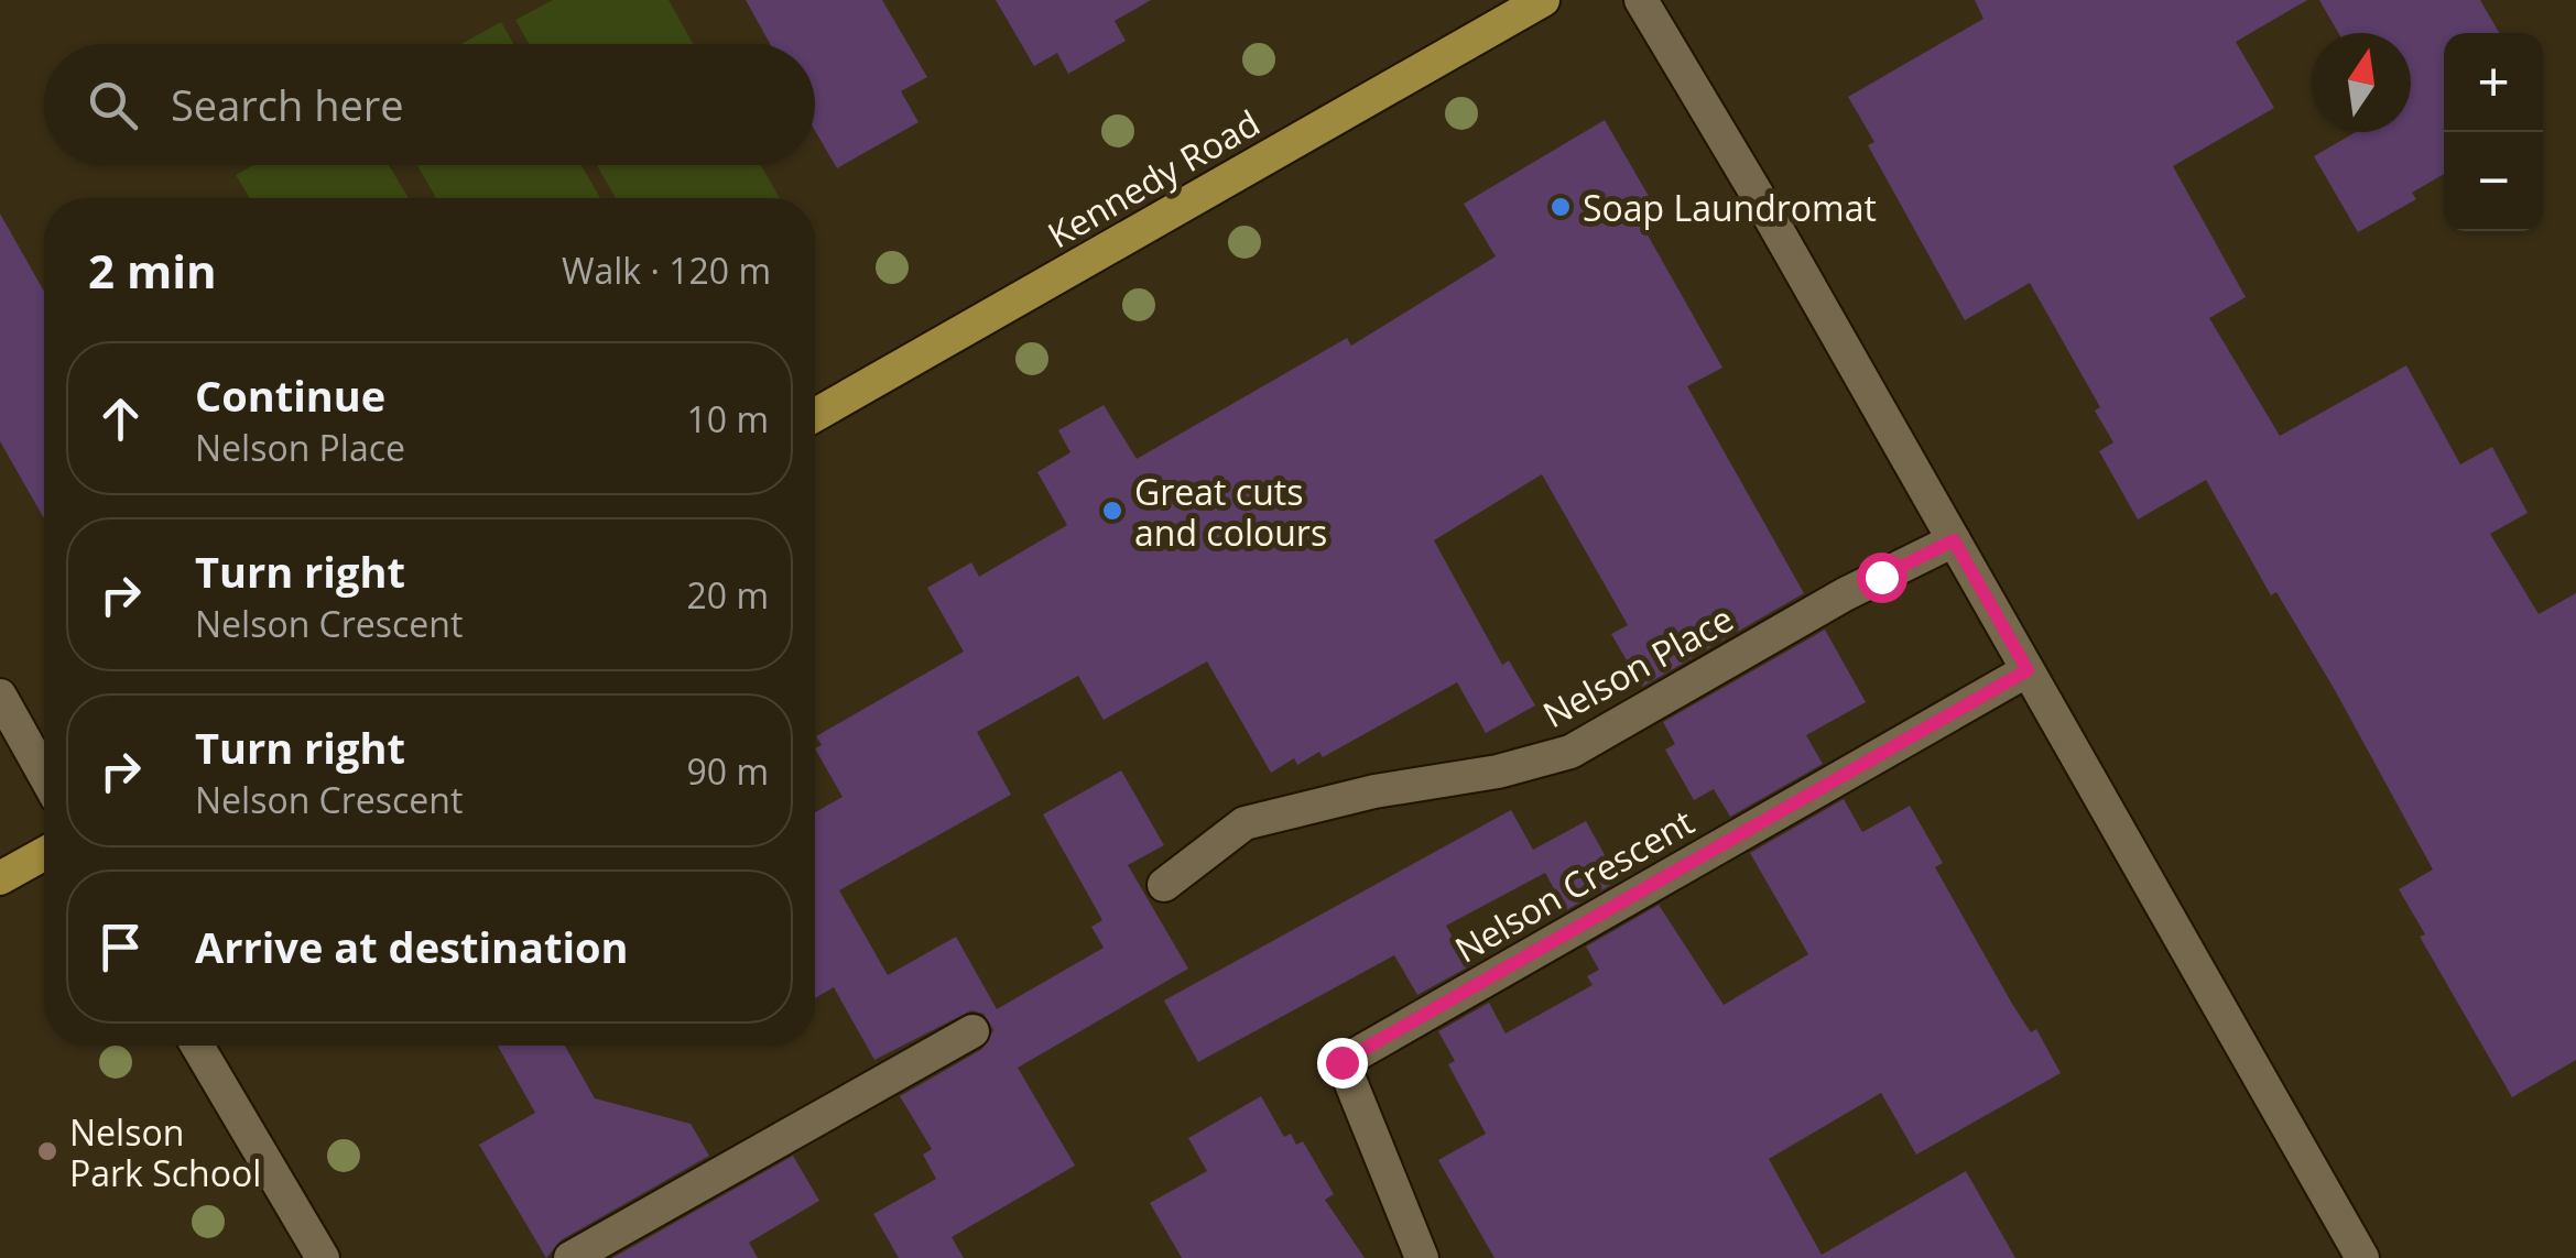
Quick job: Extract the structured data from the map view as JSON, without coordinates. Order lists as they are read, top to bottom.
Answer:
{
  "streets": {
    "main road": ["Kennedy Road"],
    "street": ["Nelson Place", "Nelson Crescent"]
  },
  "places": ["Soap Laundromat", "Great cuts and colours", "Nelson Park School"],
  "north": "top",
  "page": {
    "map_buttons": ["+", "−"],
    "search": "Search here",
    "heading": ["2 min", "Walk · 120 m"],
    "list": [
      ["Continue", "Nelson Place", "10 m"],
      ["Turn right", "Nelson Crescent", "20 m"],
      ["Turn right", "Nelson Crescent", "90 m"],
      "Arrive at destination"
    ]
  }
}
